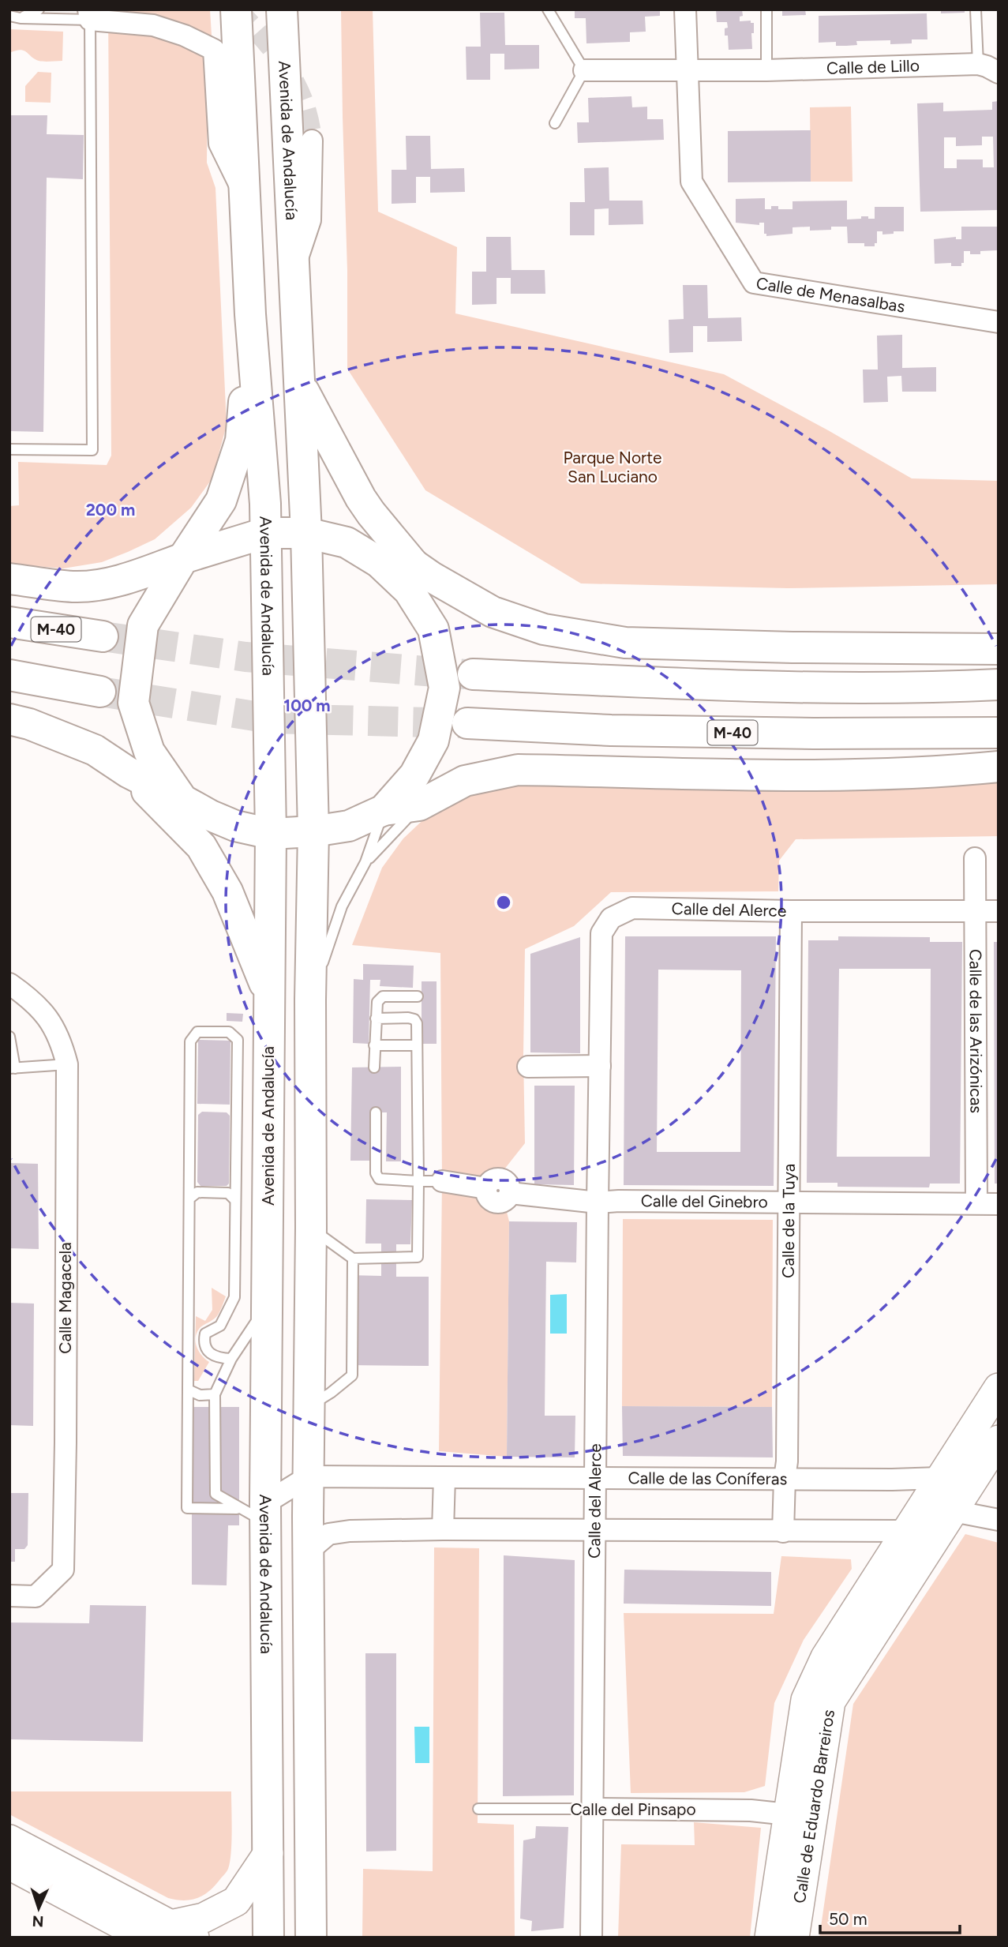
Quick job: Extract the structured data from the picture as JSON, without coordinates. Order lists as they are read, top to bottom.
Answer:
{
  "streets": {
    "main road": ["Avenida de Andalucía", "M-40"],
    "street": [
      "Calle de Lillo",
      "Calle de Menasalbas",
      "Calle del Alerce",
      "Calle de las Arizónicas",
      "Calle del Ginebro",
      "Calle de la Tuya",
      "Calle Magacela",
      "Calle de las Coníferas",
      "Calle de Eduardo Barreiros",
      "Calle del Pinsapo"
    ]
  },
  "crossings": [
    ["Calle de Lillo", "Calle de Menasalbas"],
    ["Avenida de Andalucía", "Calle de las Coníferas"],
    ["Calle del Alerce", "Calle de las Arizónicas"],
    ["Calle del Alerce", "Calle del Ginebro"],
    ["Calle del Alerce", "Calle de la Tuya"],
    ["Calle del Alerce", "Calle de las Coníferas"],
    ["Calle del Alerce", "Calle del Pinsapo"],
    ["Calle de las Arizónicas", "Calle del Ginebro"],
    ["Calle del Ginebro", "Calle de la Tuya"],
    ["Calle de la Tuya", "Calle de las Coníferas"],
    ["Calle de las Coníferas", "Calle de Eduardo Barreiros"],
    ["Calle de Eduardo Barreiros", "Calle del Pinsapo"]
  ],
  "parks": ["Parque Norte San Luciano"],
  "scale_bar": "50 m",
  "north": "bottom",
  "rings": ["200 m", "100 m"]
}
